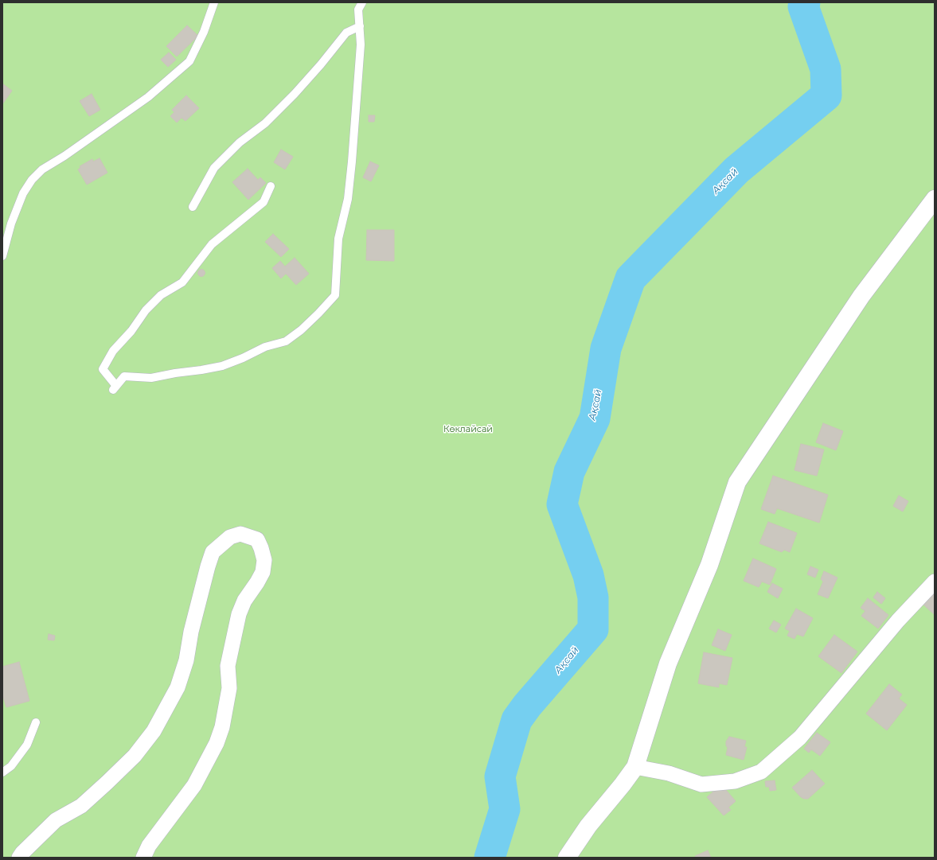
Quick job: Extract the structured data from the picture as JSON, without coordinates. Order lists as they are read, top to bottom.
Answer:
{
  "water": ["Ақсай"],
  "parks": ["Көклайсай"]
}
